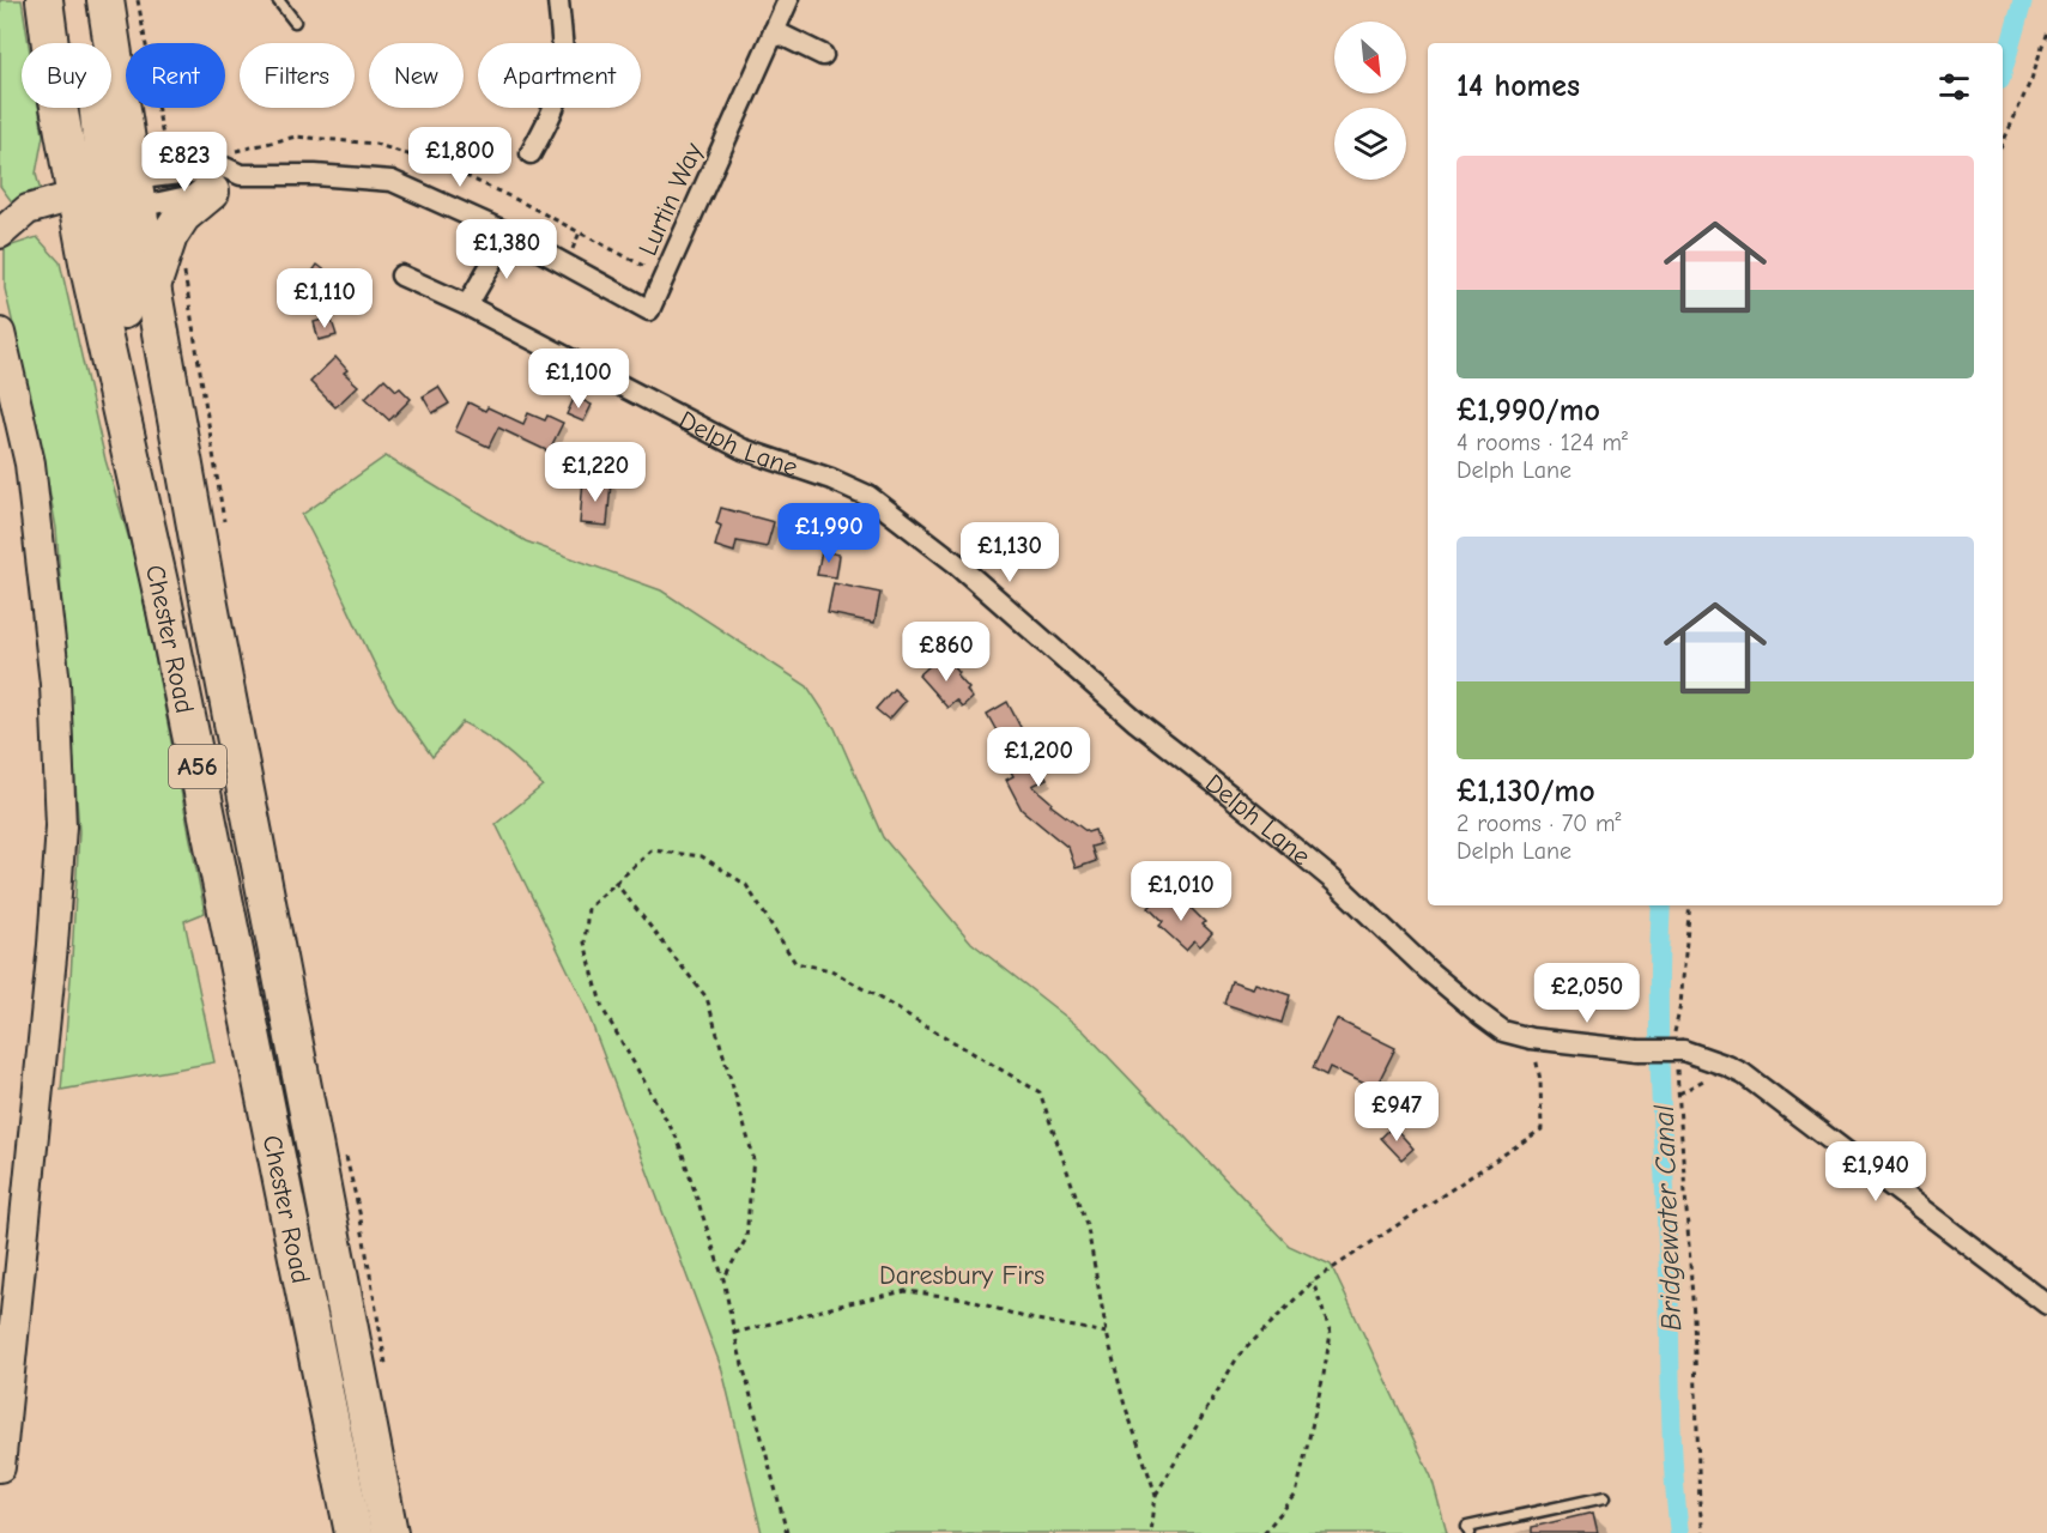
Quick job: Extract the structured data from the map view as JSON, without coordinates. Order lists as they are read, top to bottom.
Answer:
{
  "streets": {
    "highway": ["Chester Road", "A56"],
    "street": ["Lurtin Way", "Delph Lane"]
  },
  "water": ["Bridgewater Canal"],
  "parks": ["Daresbury Firs"],
  "north": "bottom right",
  "page": {
    "chip": [
      "Buy",
      "Rent",
      "Filters",
      "New",
      "Apartment"
    ],
    "heading": "14 homes",
    "price": [
      "£1,800",
      "£823",
      "£1,380",
      "£1,110",
      "£1,100",
      "£1,220",
      "£1,990",
      "£1,130",
      "£860",
      "£1,200",
      "£1,010",
      "£2,050",
      "£947",
      "£1,940"
    ],
    "list": [
      {
        "name": "£1,990/mo",
        "note": "4 rooms · 124 m² · Delph Lane"
      },
      {
        "name": "£1,130/mo",
        "note": "2 rooms · 70 m² · Delph Lane"
      }
    ]
  }
}
